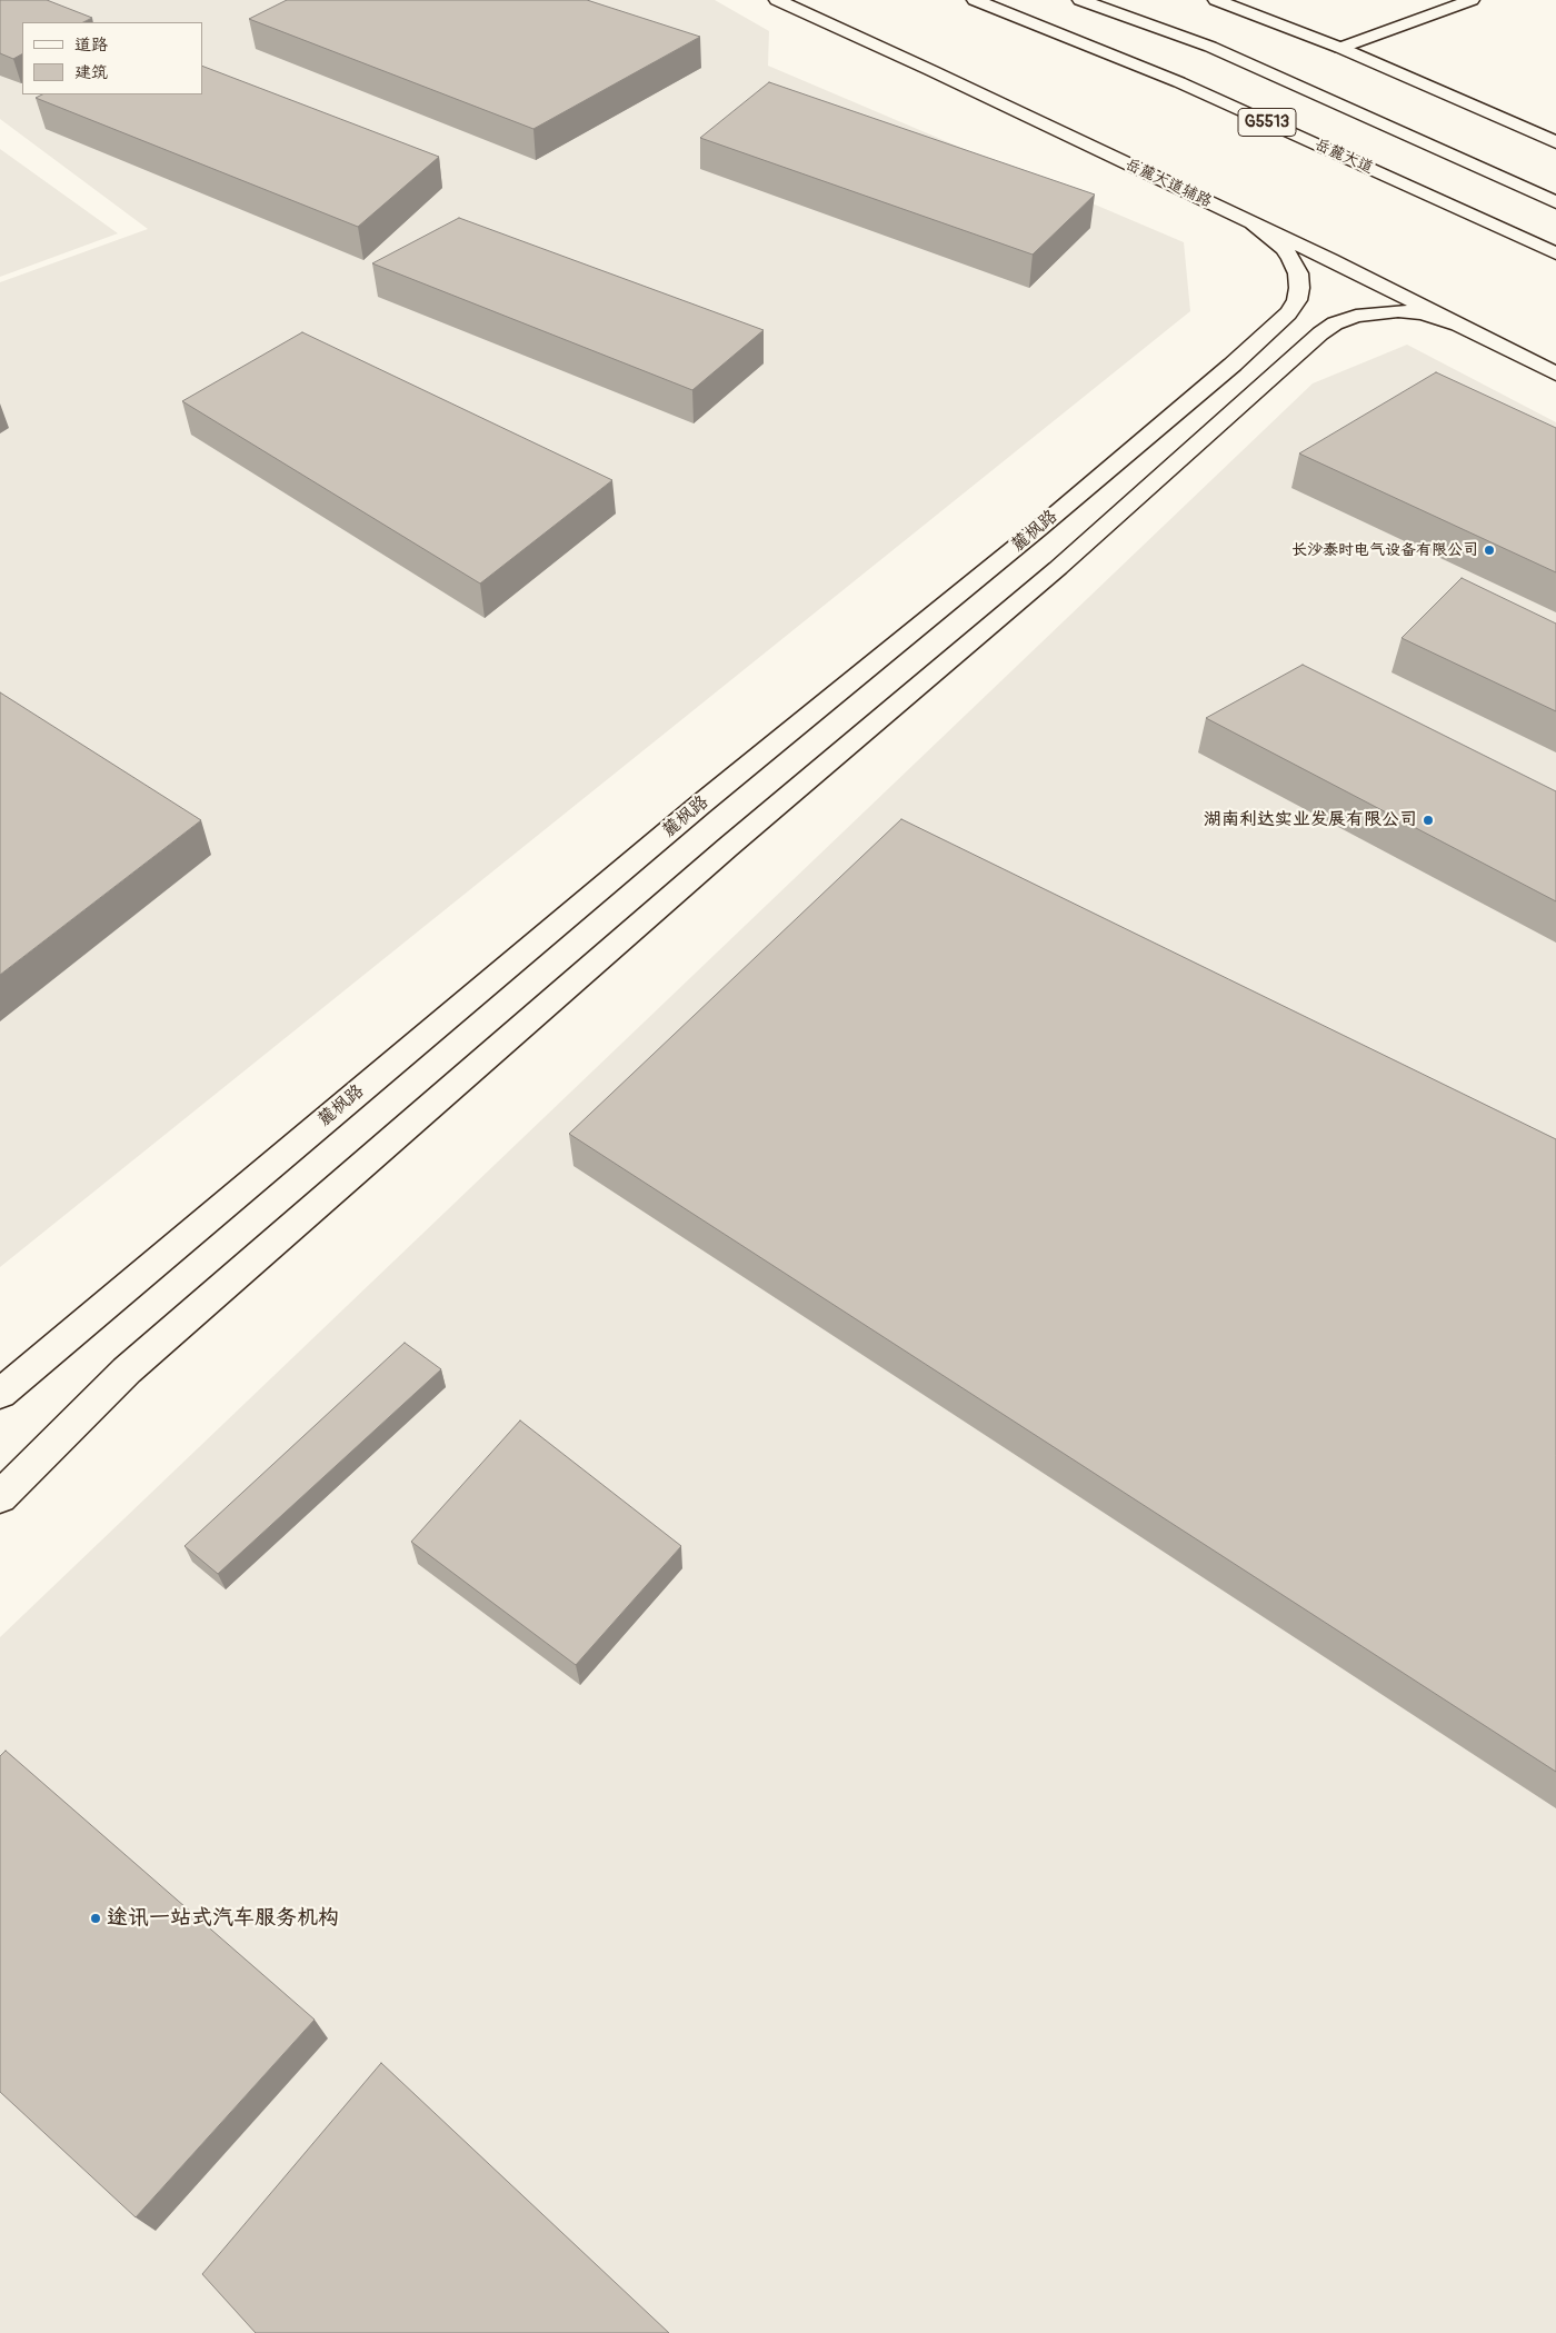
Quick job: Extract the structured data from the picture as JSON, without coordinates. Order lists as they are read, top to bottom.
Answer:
{
  "streets": {
    "main road": [
      "G5513",
      "岳麓大道",
      "岳麓大道辅路",
      "麓枫路"
    ]
  },
  "crossings": [
    ["岳麓大道辅路", "麓枫路"]
  ],
  "places": ["长沙泰时电气设备有限公司", "湖南利达实业发展有限公司", "途讯一站式汽车服务机构"],
  "legend": ["道路", "建筑"]
}
